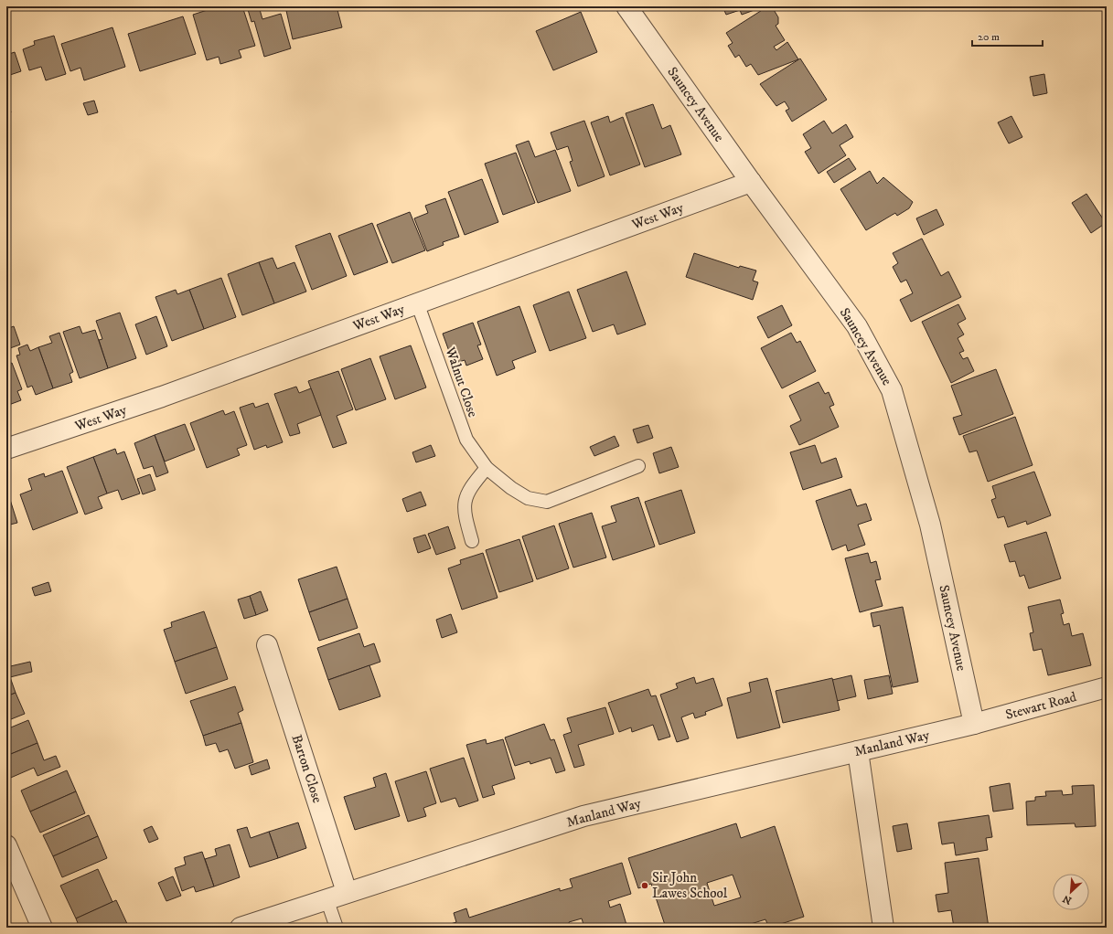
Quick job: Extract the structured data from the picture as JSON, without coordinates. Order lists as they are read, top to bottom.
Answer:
{
  "streets": {
    "street": [
      "Sauncey Avenue",
      "West Way",
      "Stewart Road",
      "Manland Way",
      "Barton Close"
    ],
    "lane": ["Walnut Close"]
  },
  "crossings": [
    ["Sauncey Avenue", "West Way"],
    ["Sauncey Avenue", "Stewart Road"],
    ["Sauncey Avenue", "Manland Way"],
    ["West Way", "Walnut Close"],
    ["Stewart Road", "Manland Way"],
    ["Manland Way", "Barton Close"]
  ],
  "places": ["Sir John Lawes School"],
  "scale_bar": "20 m",
  "north": "bottom left"
}
